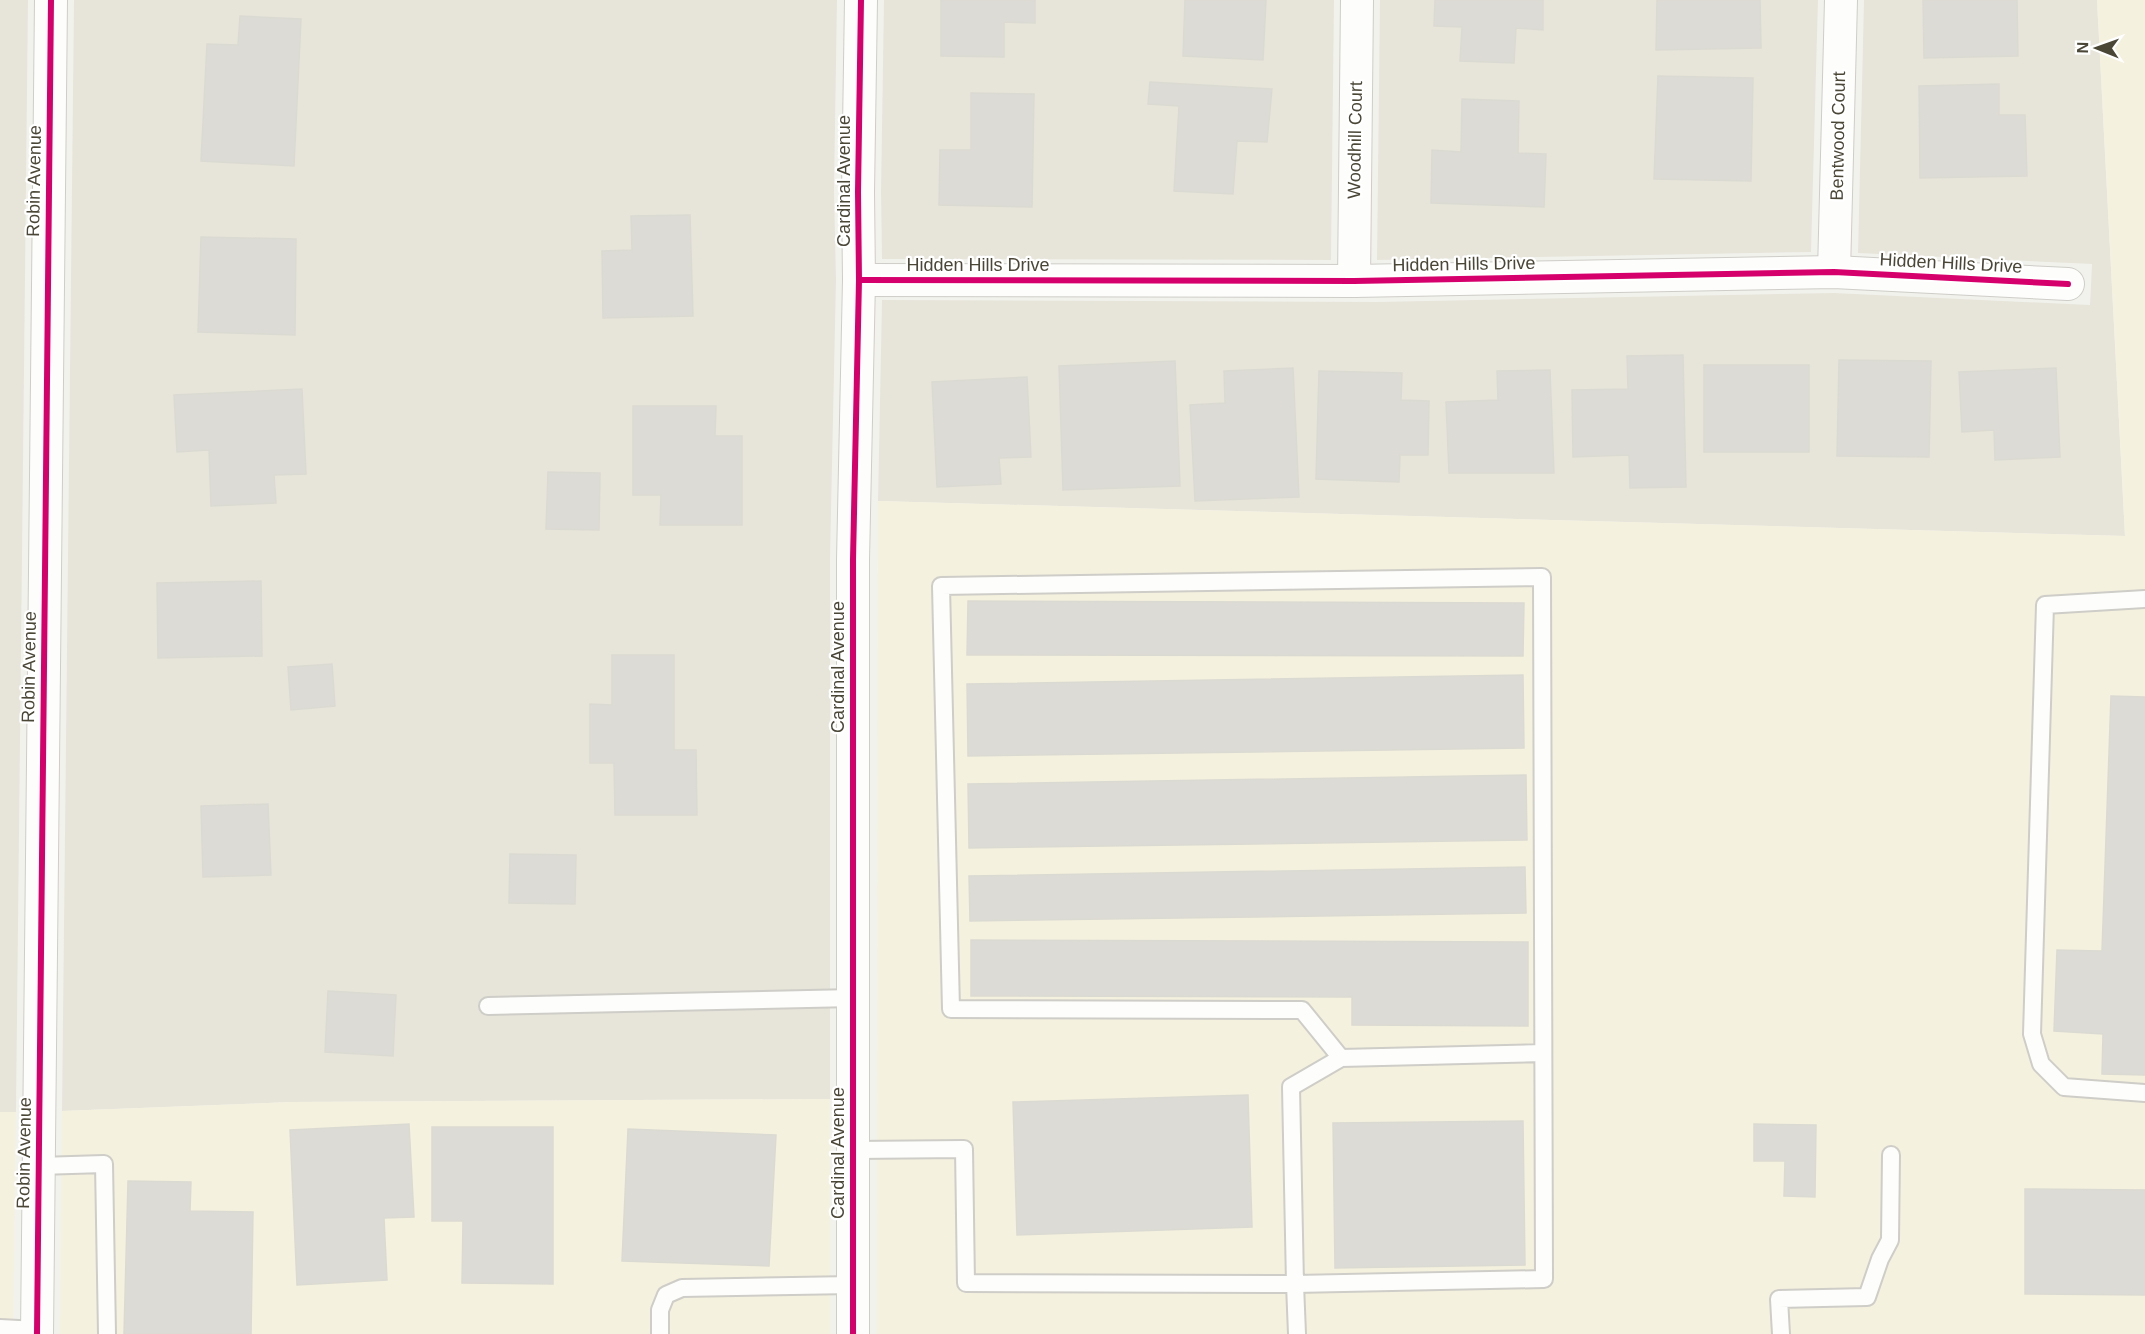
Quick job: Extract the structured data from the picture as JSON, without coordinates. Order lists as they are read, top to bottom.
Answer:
{
  "streets": {
    "street": [
      "Bentwood Court",
      "Woodhill Court",
      "Robin Avenue",
      "Cardinal Avenue",
      "Hidden Hills Drive"
    ]
  },
  "crossings": [
    ["Bentwood Court", "Hidden Hills Drive"],
    ["Woodhill Court", "Hidden Hills Drive"],
    ["Cardinal Avenue", "Hidden Hills Drive"]
  ],
  "north": "left"
}
